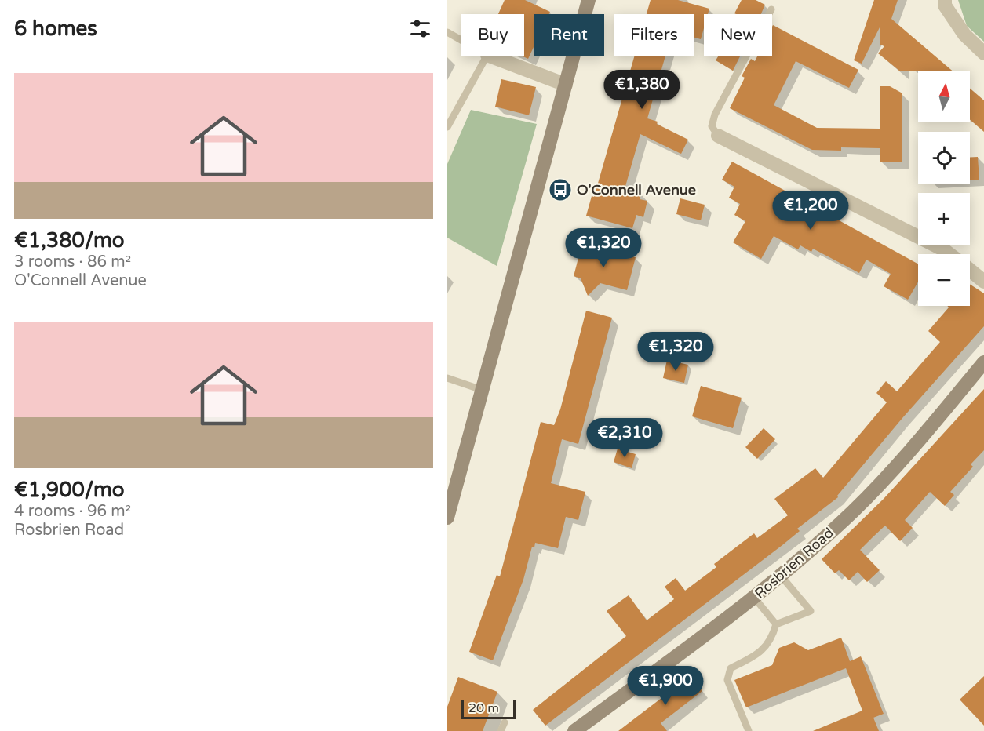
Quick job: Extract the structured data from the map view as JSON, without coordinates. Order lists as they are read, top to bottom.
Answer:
{
  "streets": {
    "main road": ["Rosbrien Road"]
  },
  "places": {
    "bus stop": ["O'Connell Avenue"]
  },
  "scale_bar": "20 m",
  "north": "top",
  "page": {
    "heading": "6 homes",
    "chip": [
      "Buy",
      "Rent",
      "Filters",
      "New"
    ],
    "list": [
      {
        "name": "€1,380/mo",
        "note": "3 rooms · 86 m² · O'Connell Avenue"
      },
      {
        "name": "€1,900/mo",
        "note": "4 rooms · 96 m² · Rosbrien Road"
      }
    ],
    "price": [
      "€1,380",
      "€1,200",
      "€1,320",
      "€1,320",
      "€2,310",
      "€1,900"
    ],
    "map_buttons": ["+", "−"],
    "scale": "20 m"
  }
}
